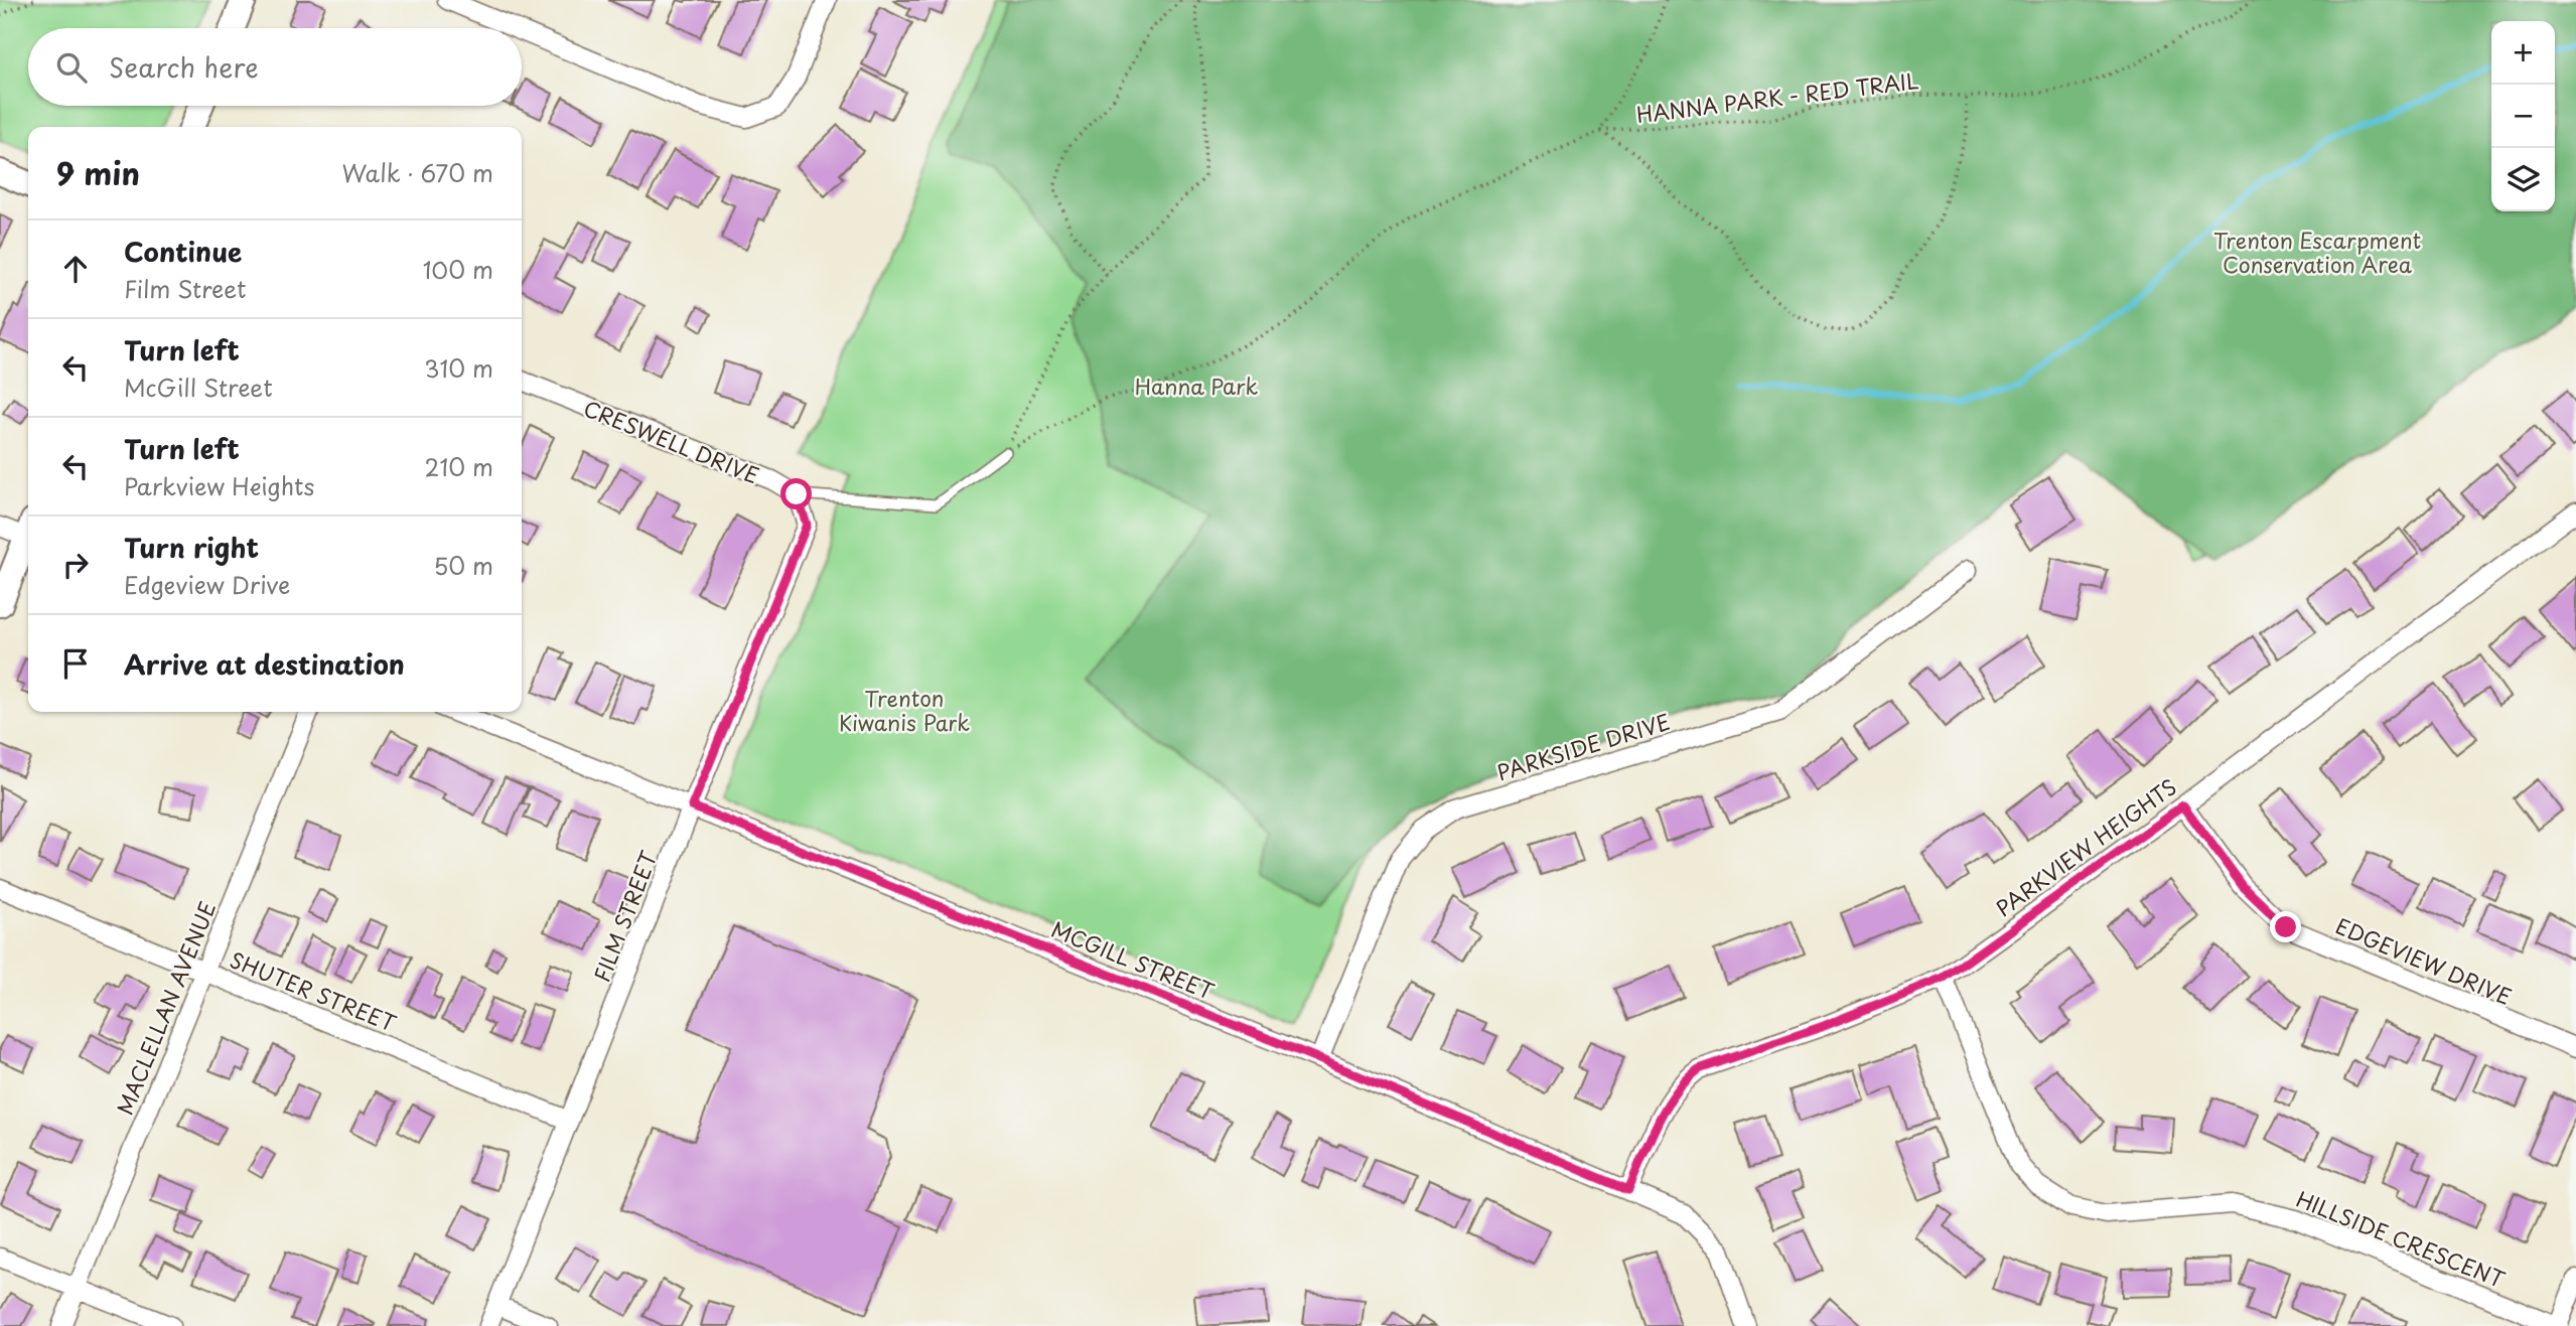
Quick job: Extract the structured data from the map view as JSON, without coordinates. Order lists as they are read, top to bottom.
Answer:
{
  "streets": {
    "street": [
      "CRESWELL DRIVE",
      "PARKSIDE DRIVE",
      "PARKVIEW HEIGHTS",
      "FILM STREET",
      "MCGILL STREET",
      "EDGEVIEW DRIVE",
      "SHUTER STREET",
      "MACLELLAN AVENUE",
      "HILLSIDE CRESCENT"
    ],
    "path": ["HANNA PARK - RED TRAIL"]
  },
  "crossings": [
    ["CRESWELL DRIVE", "FILM STREET"],
    ["PARKSIDE DRIVE", "MCGILL STREET"],
    ["PARKVIEW HEIGHTS", "MCGILL STREET"],
    ["PARKVIEW HEIGHTS", "EDGEVIEW DRIVE"],
    ["PARKVIEW HEIGHTS", "HILLSIDE CRESCENT"],
    ["FILM STREET", "MCGILL STREET"],
    ["FILM STREET", "SHUTER STREET"],
    ["SHUTER STREET", "MACLELLAN AVENUE"]
  ],
  "parks": ["Trenton Escarpment Conservation Area", "Hanna Park", "Trenton Kiwanis Park"],
  "page": {
    "map_buttons": ["+", "−"],
    "search": "Search here",
    "heading": ["9 min", "Walk · 670 m"],
    "list": [
      ["Continue", "Film Street", "100 m"],
      ["Turn left", "McGill Street", "310 m"],
      ["Turn left", "Parkview Heights", "210 m"],
      ["Turn right", "Edgeview Drive", "50 m"],
      "Arrive at destination"
    ]
  }
}
